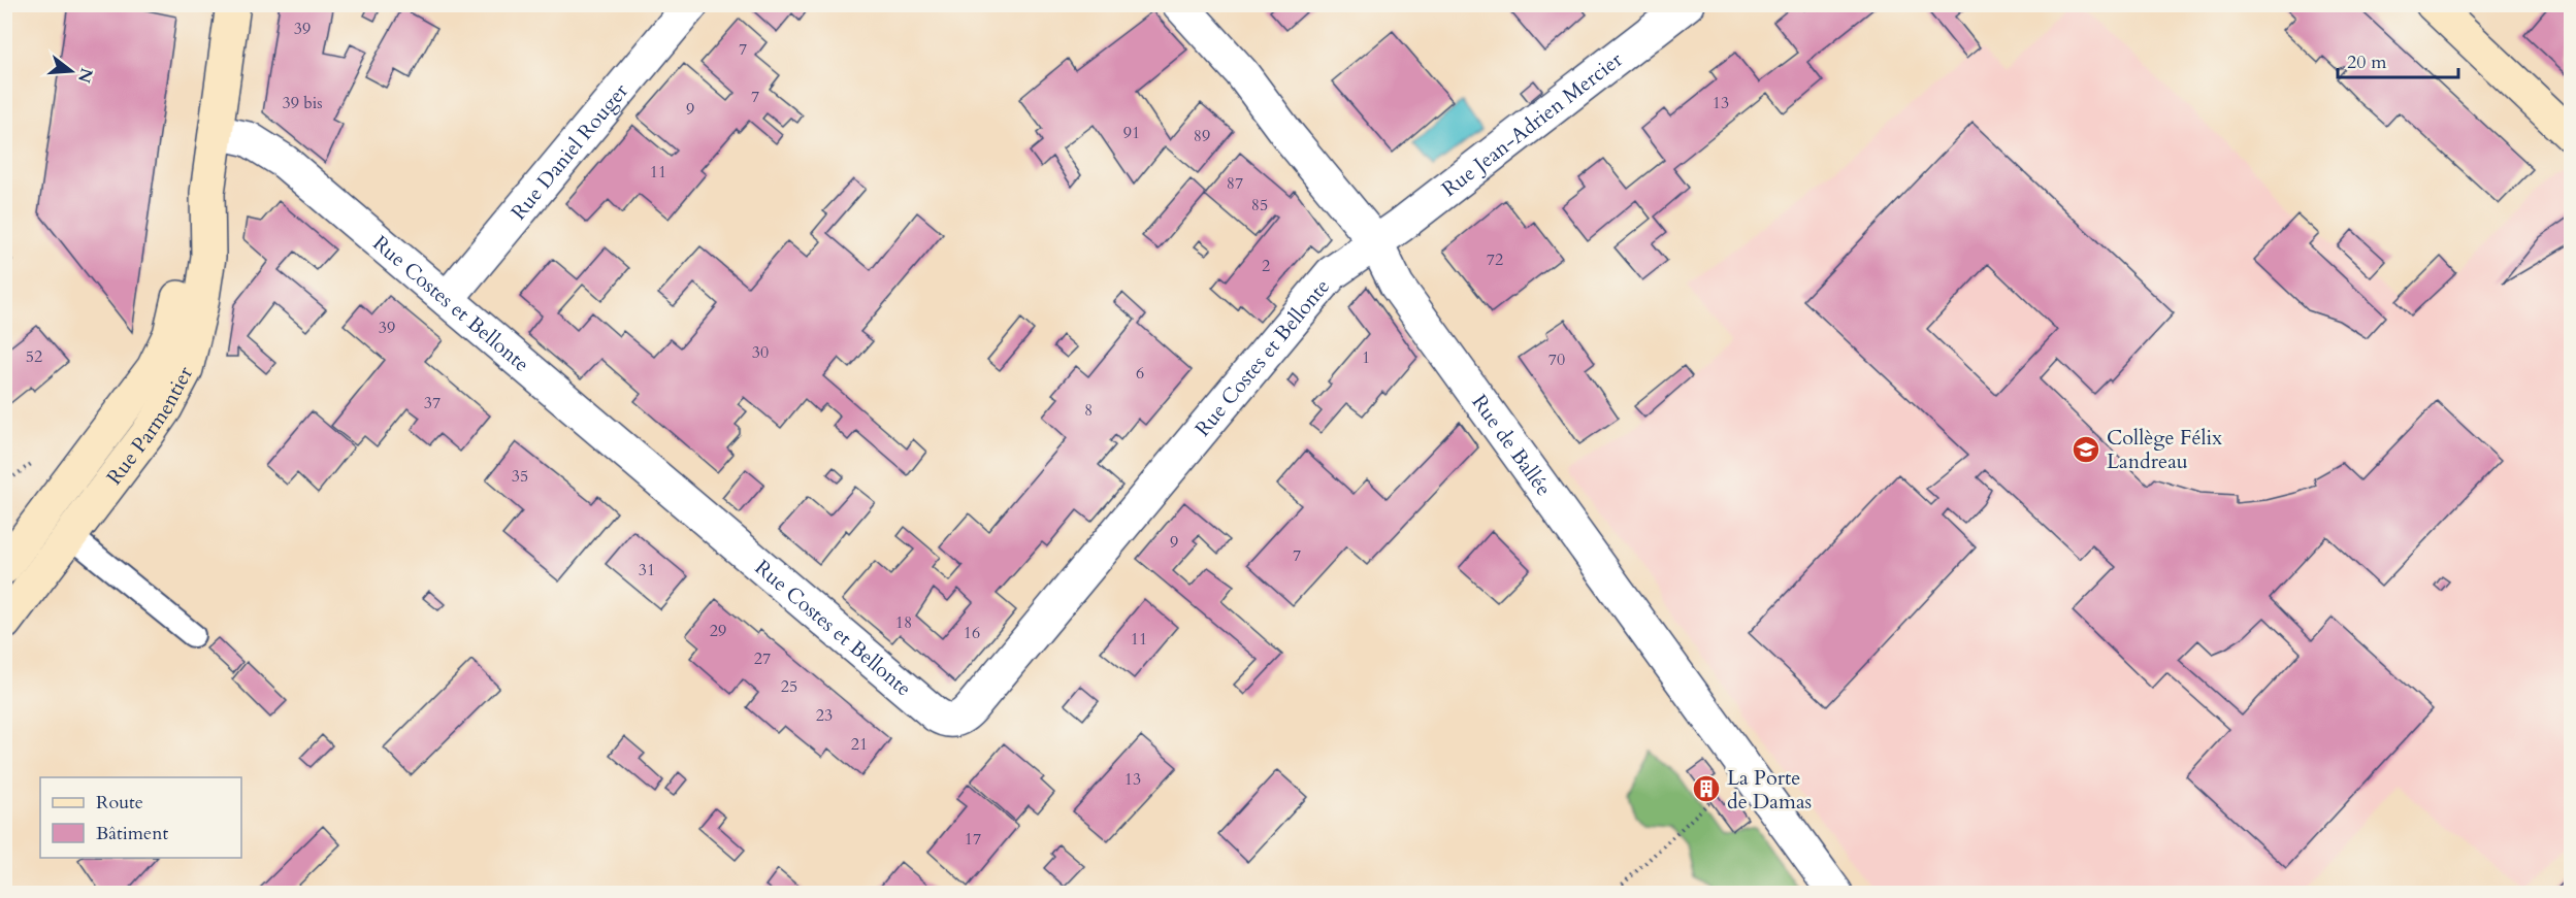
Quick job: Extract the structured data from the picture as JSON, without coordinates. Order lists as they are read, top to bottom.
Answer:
{
  "streets": {
    "street": [
      "Rue Jean-Adrien Mercier",
      "Rue Daniel Rouger",
      "Rue Costes et Bellonte",
      "Rue Parmentier",
      "Rue de Ballée"
    ]
  },
  "crossings": [
    ["Rue Jean-Adrien Mercier", "Rue Costes et Bellonte"],
    ["Rue Jean-Adrien Mercier", "Rue de Ballée"],
    ["Rue Daniel Rouger", "Rue Costes et Bellonte"],
    ["Rue Costes et Bellonte", "Rue Parmentier"],
    ["Rue Costes et Bellonte", "Rue de Ballée"]
  ],
  "places": {
    "school or university": ["Collège Félix Landreau"],
    "building": ["La Porte de Damas"]
  },
  "house_numbers": [
    "39",
    "7",
    "7",
    "39 bis",
    "13",
    "9",
    "91",
    "89",
    "11",
    "87",
    "85",
    "72",
    "2",
    "39",
    "30",
    "52",
    "1",
    "70",
    "6",
    "37",
    "8",
    "35",
    "9",
    "7",
    "31",
    "18",
    "29",
    "16",
    "11",
    "27",
    "25",
    "23",
    "21",
    "13",
    "17"
  ],
  "legend": ["Route", "Bâtiment"],
  "scale_bar": "20 m",
  "north": "right"
}
